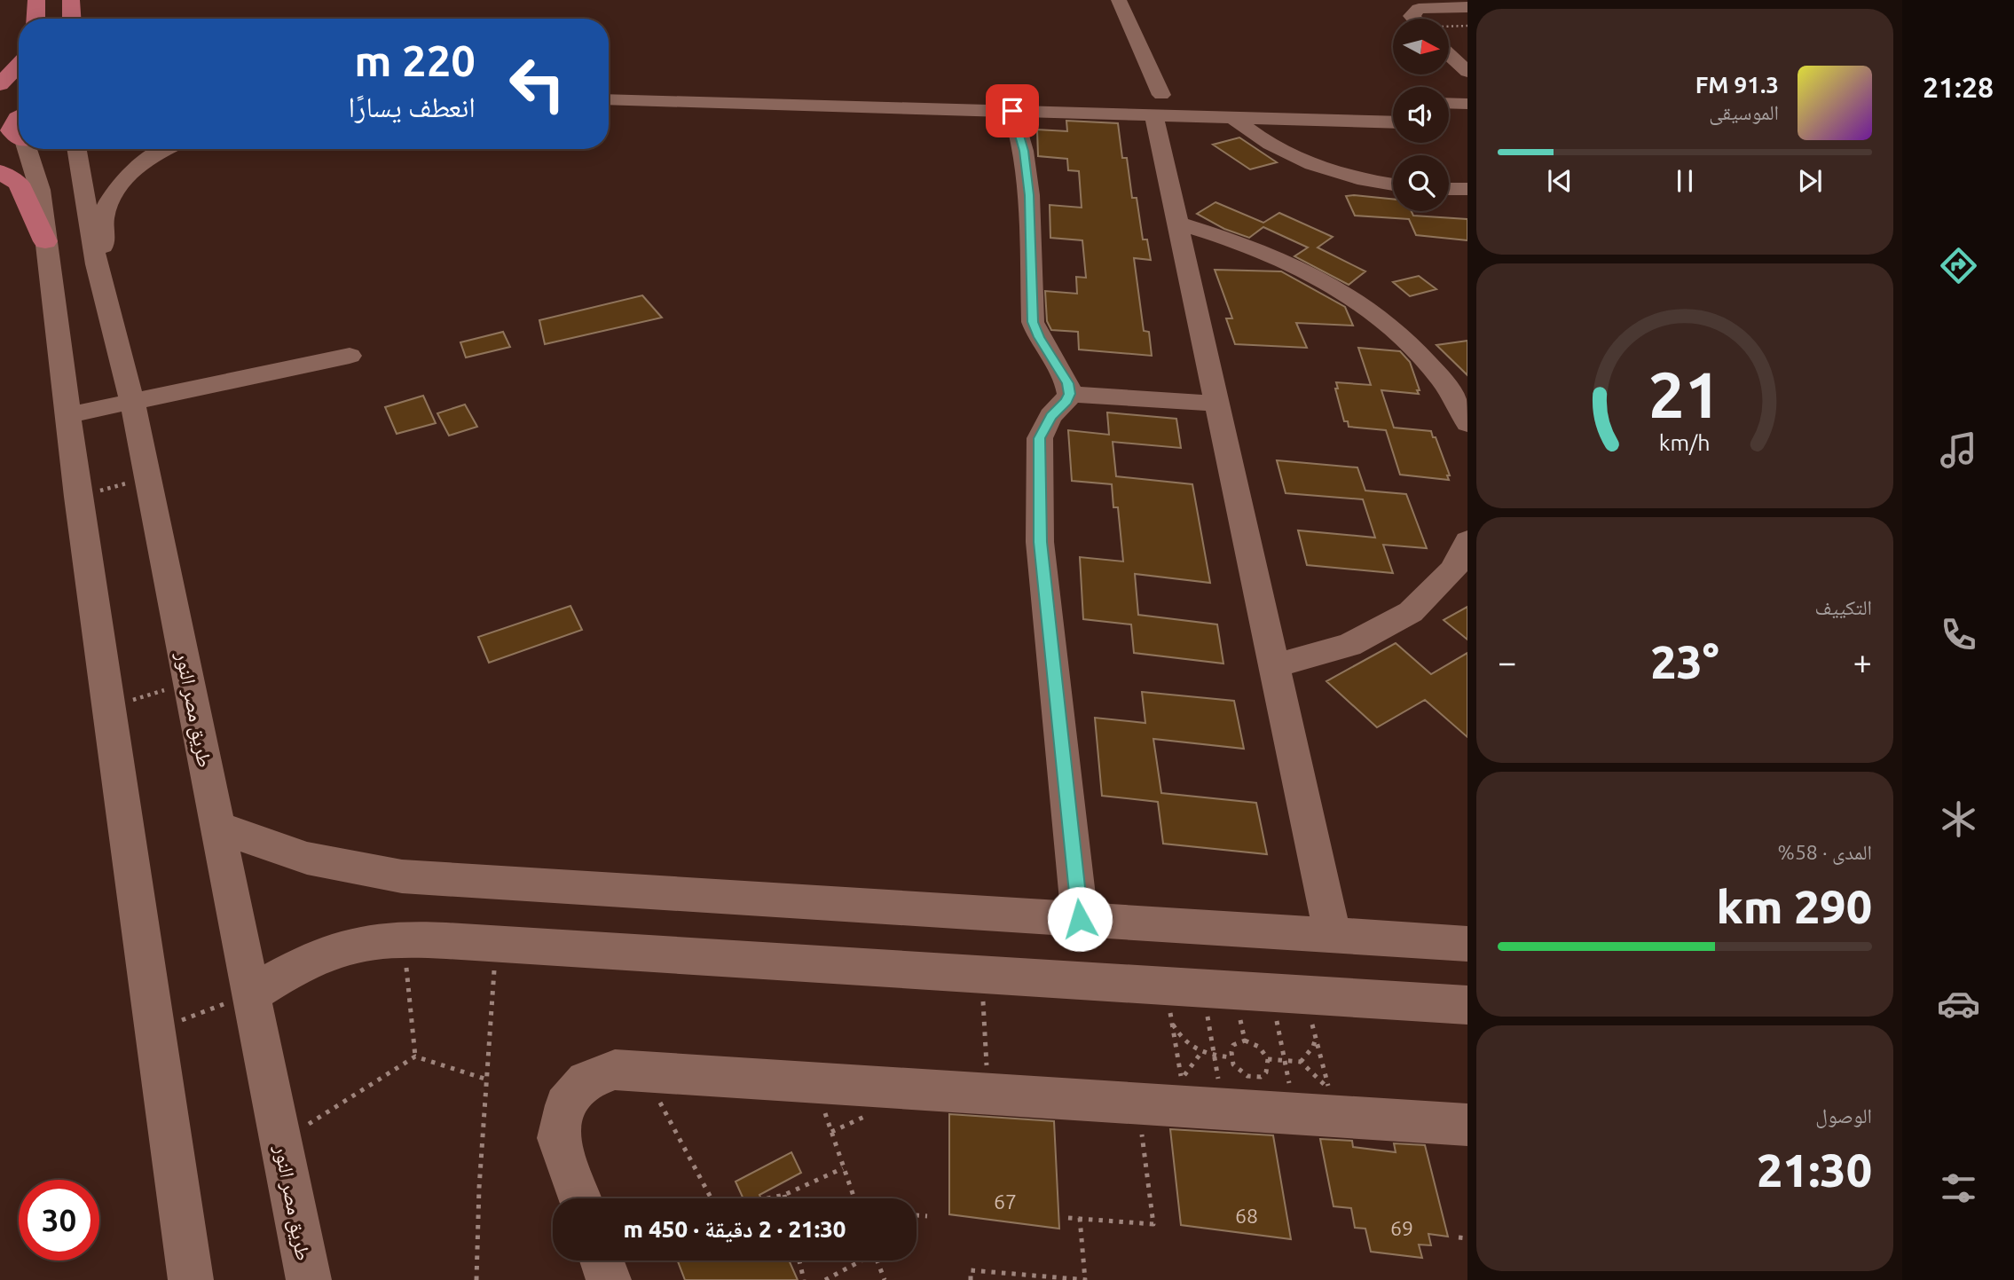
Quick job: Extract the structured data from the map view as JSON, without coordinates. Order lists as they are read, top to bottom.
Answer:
{
  "streets": {
    "street": ["طريق مصر النور"]
  },
  "house_numbers": ["67", "68", "69"],
  "north": "right",
  "page": {
    "tabs": "21:28",
    "turn": ["220 m", "انعطف يسارًا"],
    "song": ["91.3 FM", "الموسيقى"],
    "tile": [
      "التكييف",
      ["المدى · 58%", "290 km"],
      ["الوصول", "21:30"]
    ],
    "heat": ["−", "23°", "+"],
    "limit": "30",
    "trip": "21:30 · 2 دقيقة · 450 m",
    "gauge": ["21", "km/h"]
  }
}
